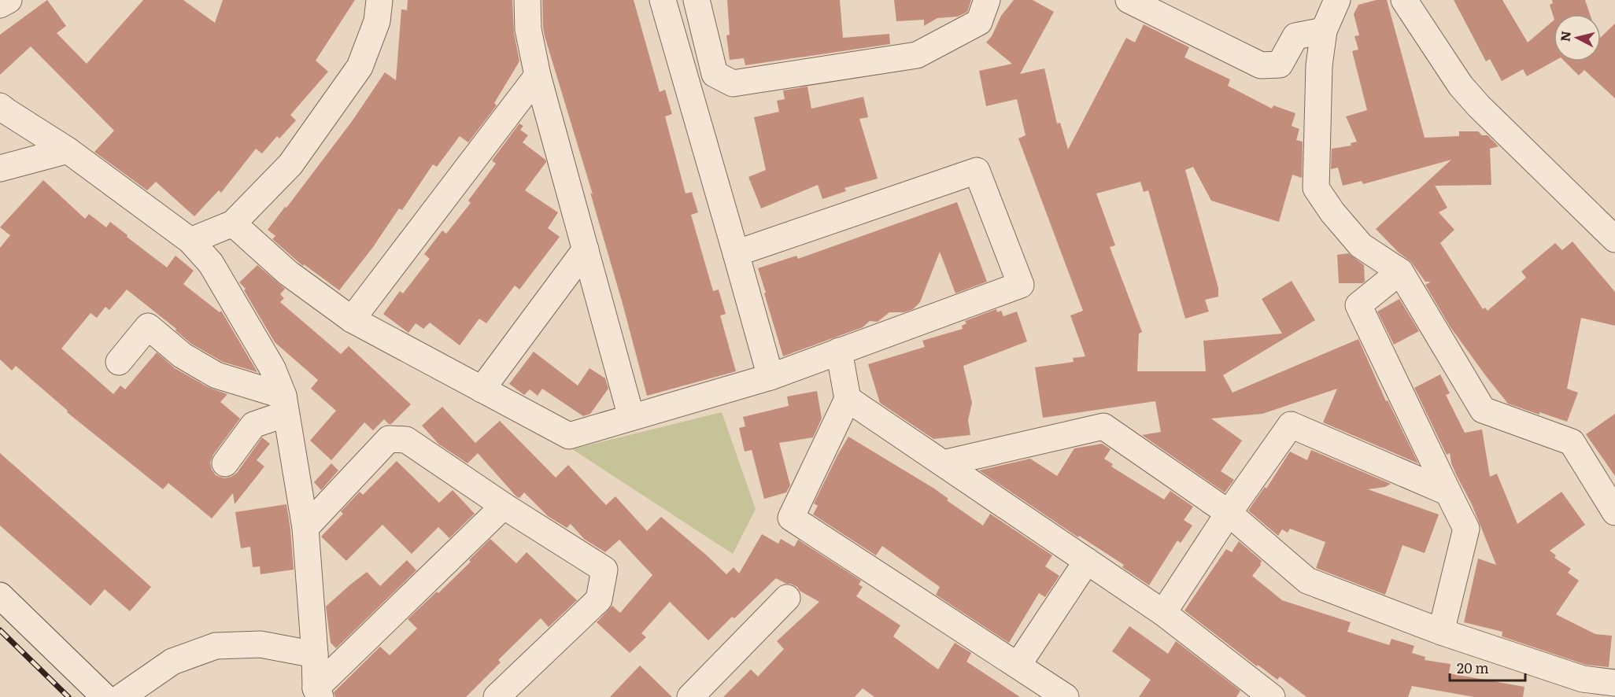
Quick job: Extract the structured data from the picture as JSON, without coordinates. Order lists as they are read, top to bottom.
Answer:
{
  "scale_bar": "20 m",
  "north": "left"
}
